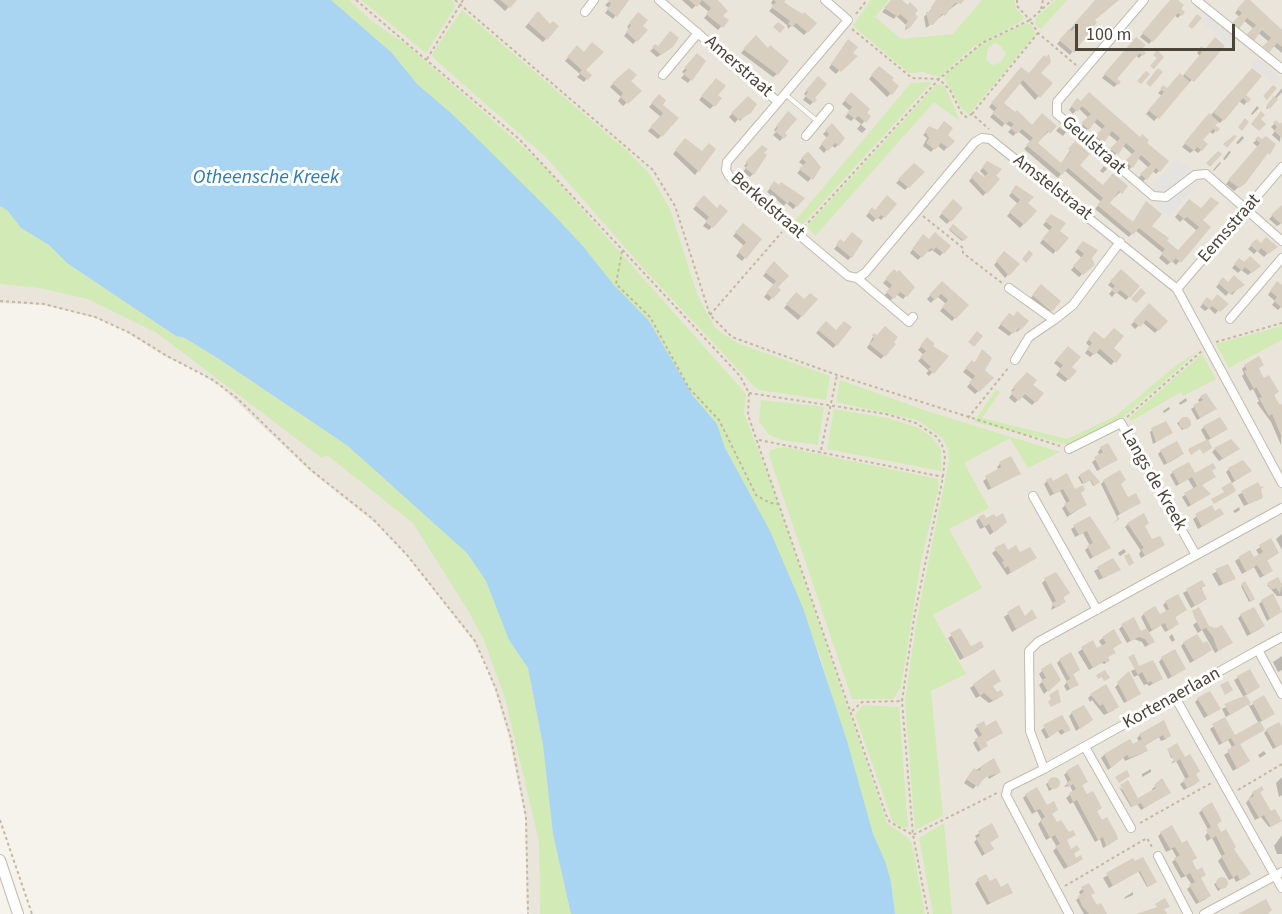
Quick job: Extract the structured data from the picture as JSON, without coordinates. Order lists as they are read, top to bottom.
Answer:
{
  "streets": {
    "street": [
      "Amerstraat",
      "Geulstraat",
      "Amstelstraat",
      "Berkelstraat",
      "Eemsstraat",
      "Langs de Kreek",
      "Kortenaerlaan"
    ]
  },
  "crossings": [
    ["Amerstraat", "Berkelstraat"],
    ["Geulstraat", "Eemsstraat"],
    ["Amstelstraat", "Eemsstraat"]
  ],
  "water": ["Otheensche Kreek"],
  "scale_bar": "100 m"
}
